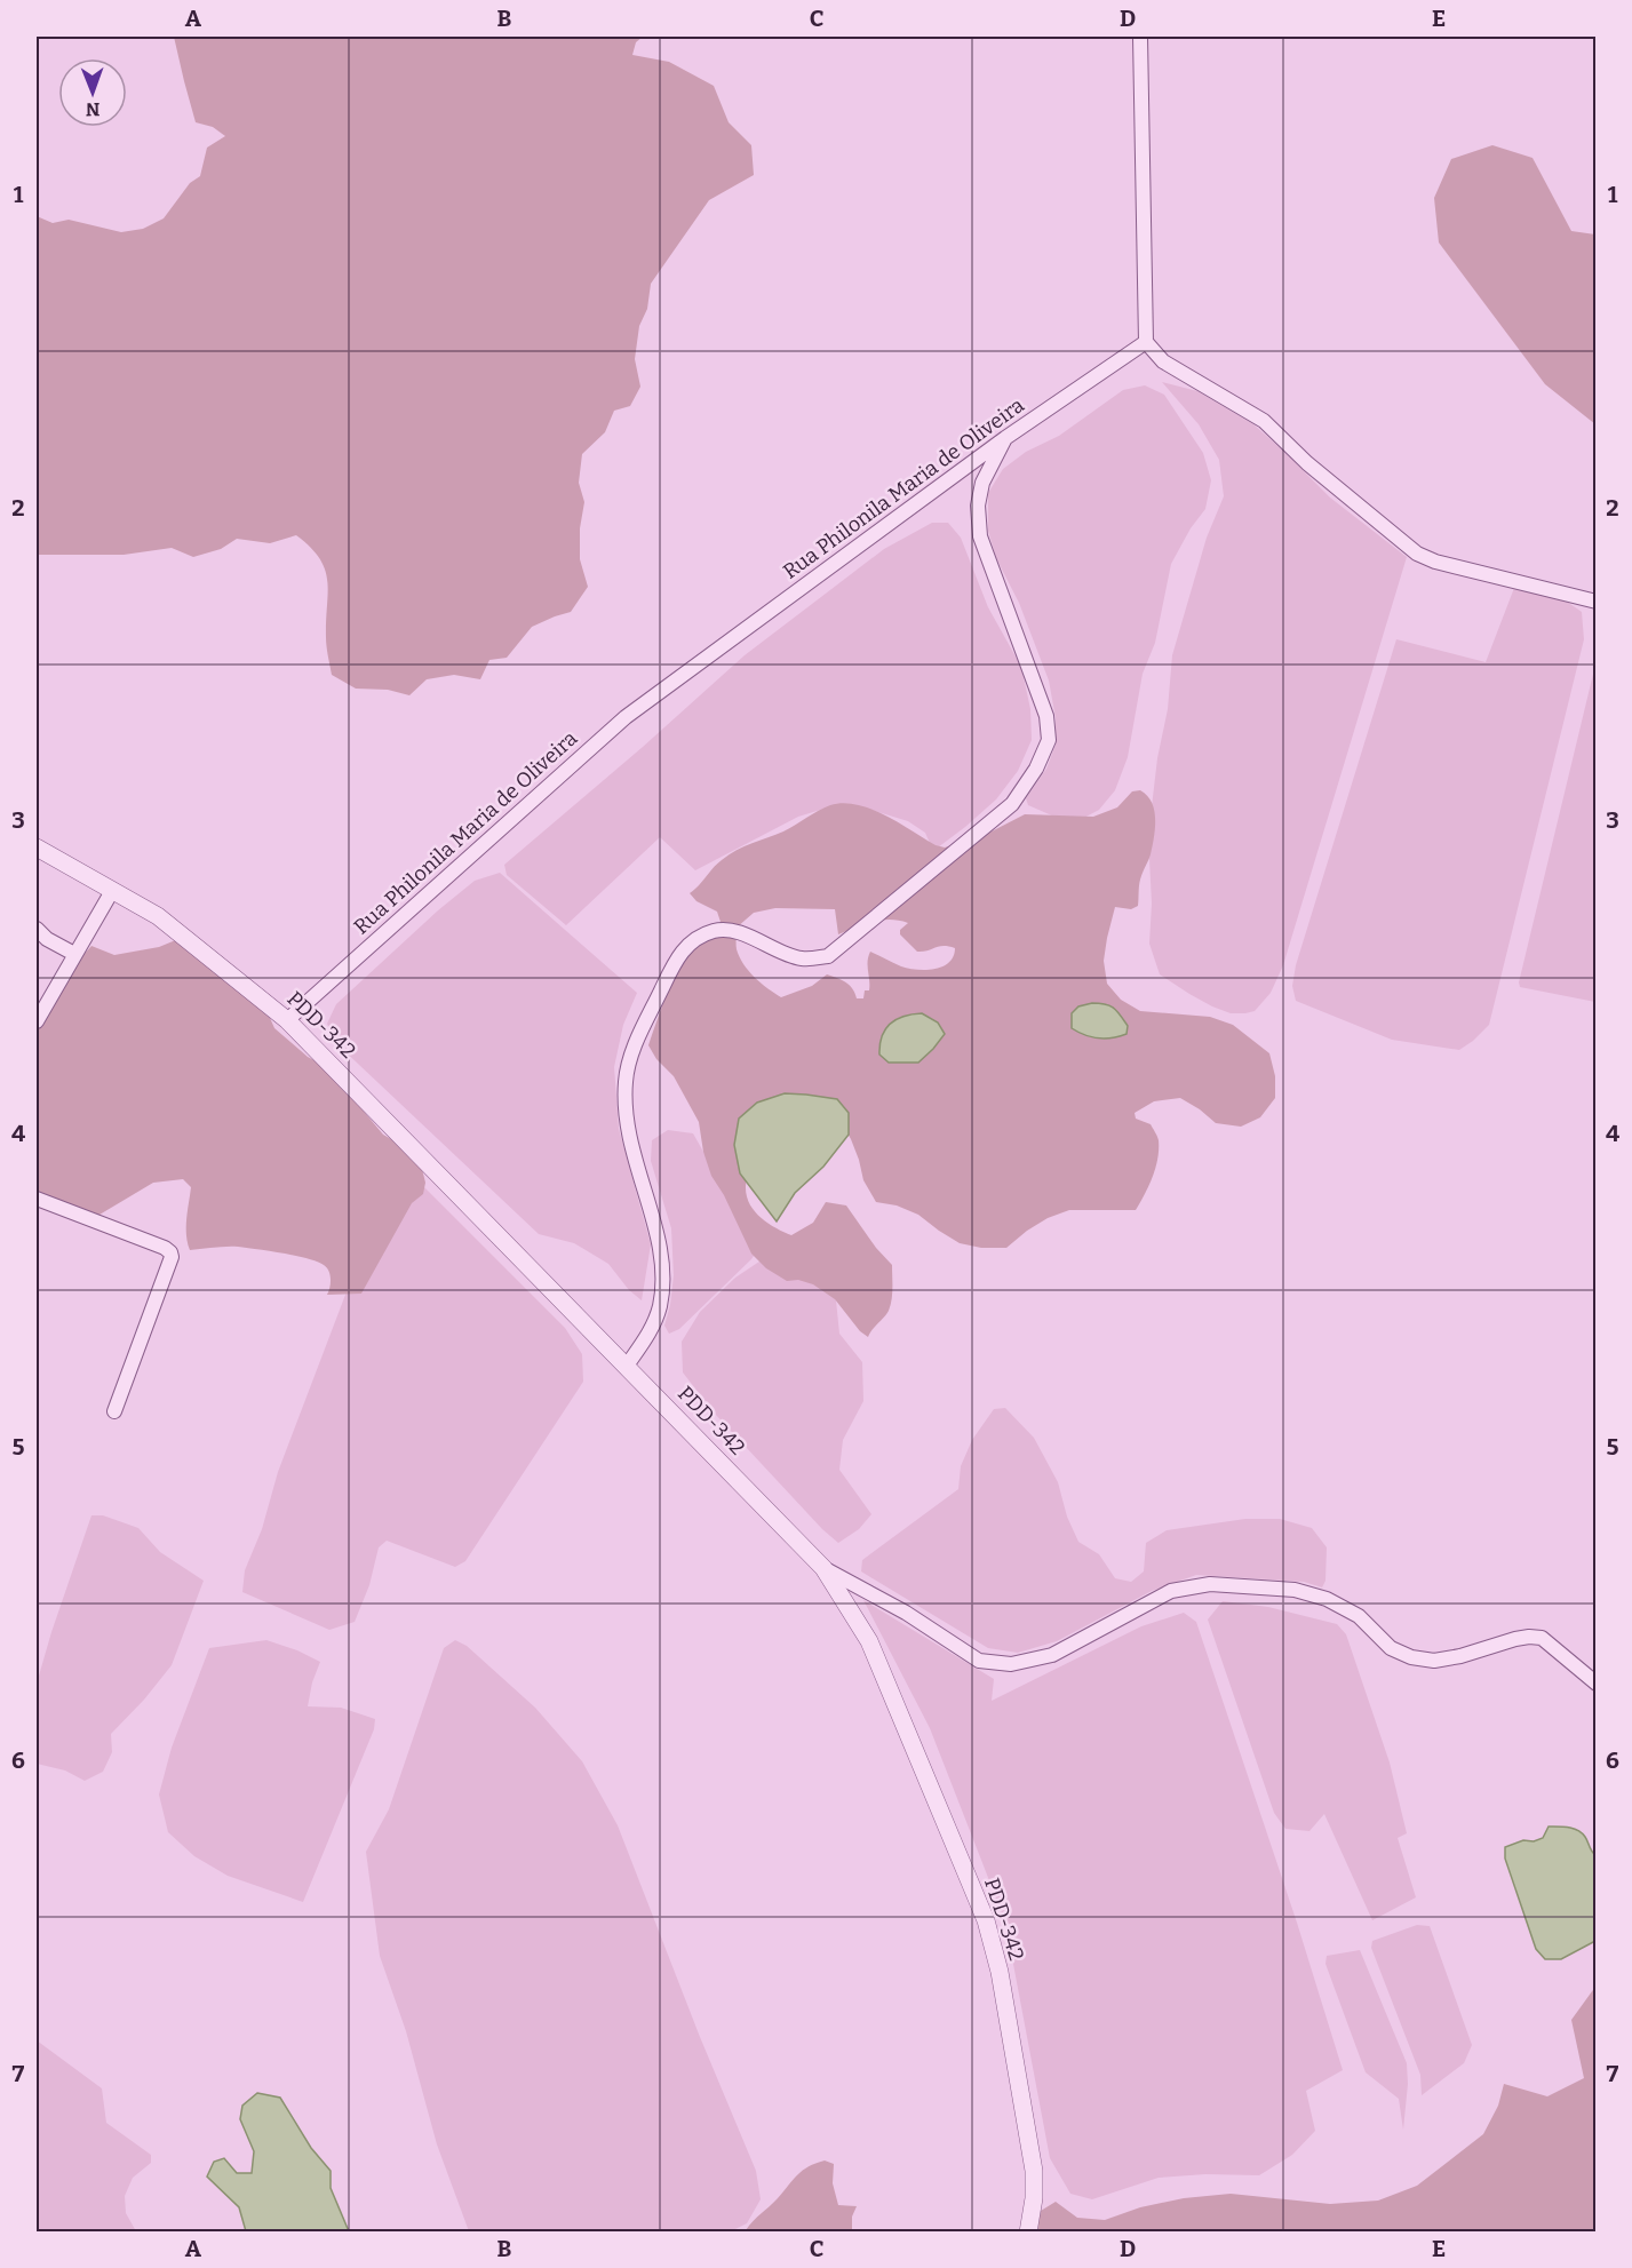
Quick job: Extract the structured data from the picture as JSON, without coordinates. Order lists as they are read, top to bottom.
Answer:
{
  "streets": {
    "street": ["Rua Philonila Maria de Oliveira", "PDD-342"]
  },
  "crossings": [
    ["Rua Philonila Maria de Oliveira", "PDD-342"]
  ],
  "north": "bottom",
  "grid": {
    "columns": [
      "A",
      "B",
      "C",
      "D",
      "E"
    ],
    "rows": [
      "1",
      "2",
      "3",
      "4",
      "5",
      "6",
      "7"
    ]
  }
}
